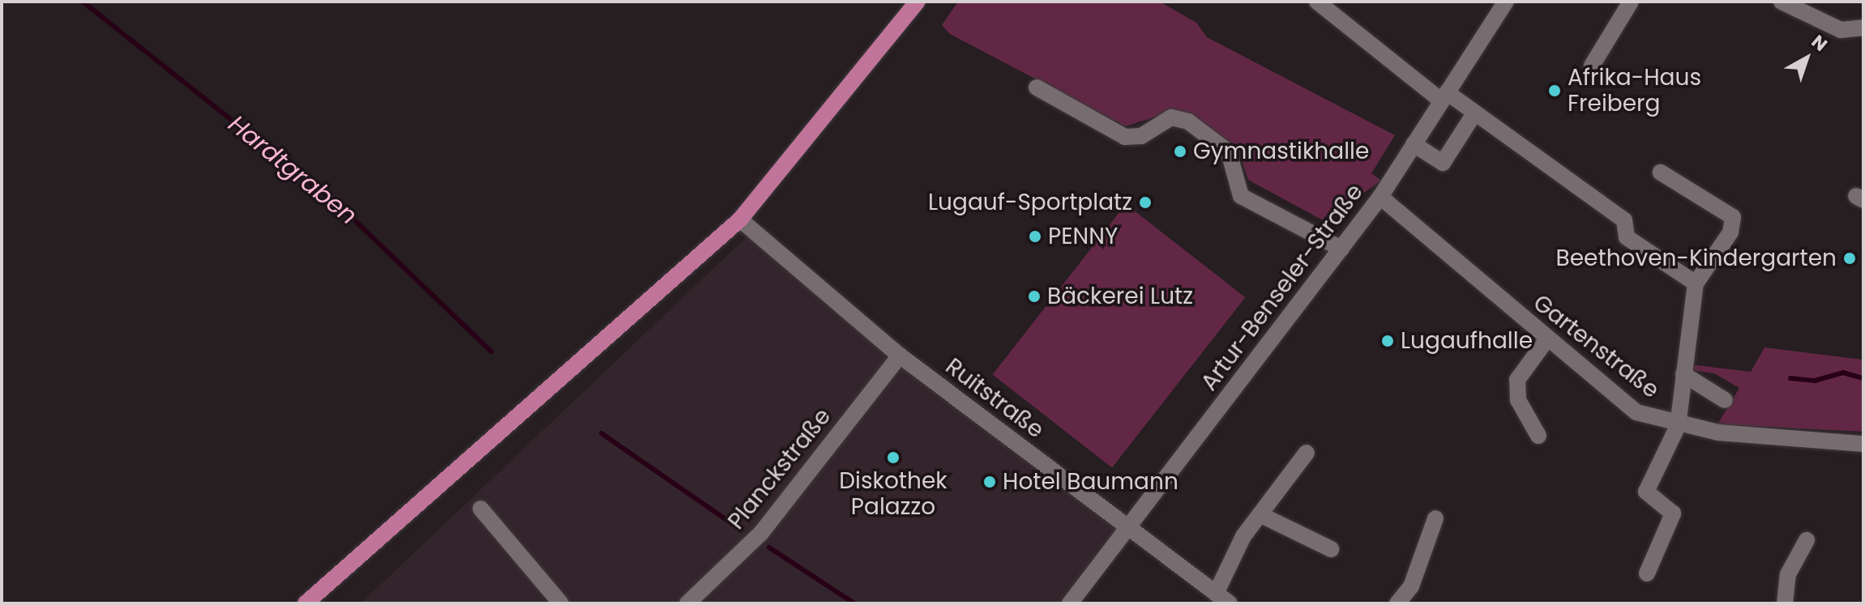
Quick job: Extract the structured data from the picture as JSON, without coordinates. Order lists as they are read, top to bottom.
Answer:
{
  "streets": {
    "street": [
      "Artur-Benseler-Straße",
      "Gartenstraße",
      "Ruitstraße",
      "Planckstraße"
    ]
  },
  "crossings": [
    ["Artur-Benseler-Straße", "Gartenstraße"],
    ["Artur-Benseler-Straße", "Ruitstraße"],
    ["Ruitstraße", "Planckstraße"]
  ],
  "water": ["Hardtgraben"],
  "places": [
    "Afrika-Haus Freiberg",
    "Gymnastikhalle",
    "Lugauf-Sportplatz",
    "PENNY",
    "Beethoven-Kindergarten",
    "Bäckerei Lutz",
    "Lugaufhalle",
    "Diskothek Palazzo",
    "Hotel Baumann"
  ],
  "north": "top right"
}
